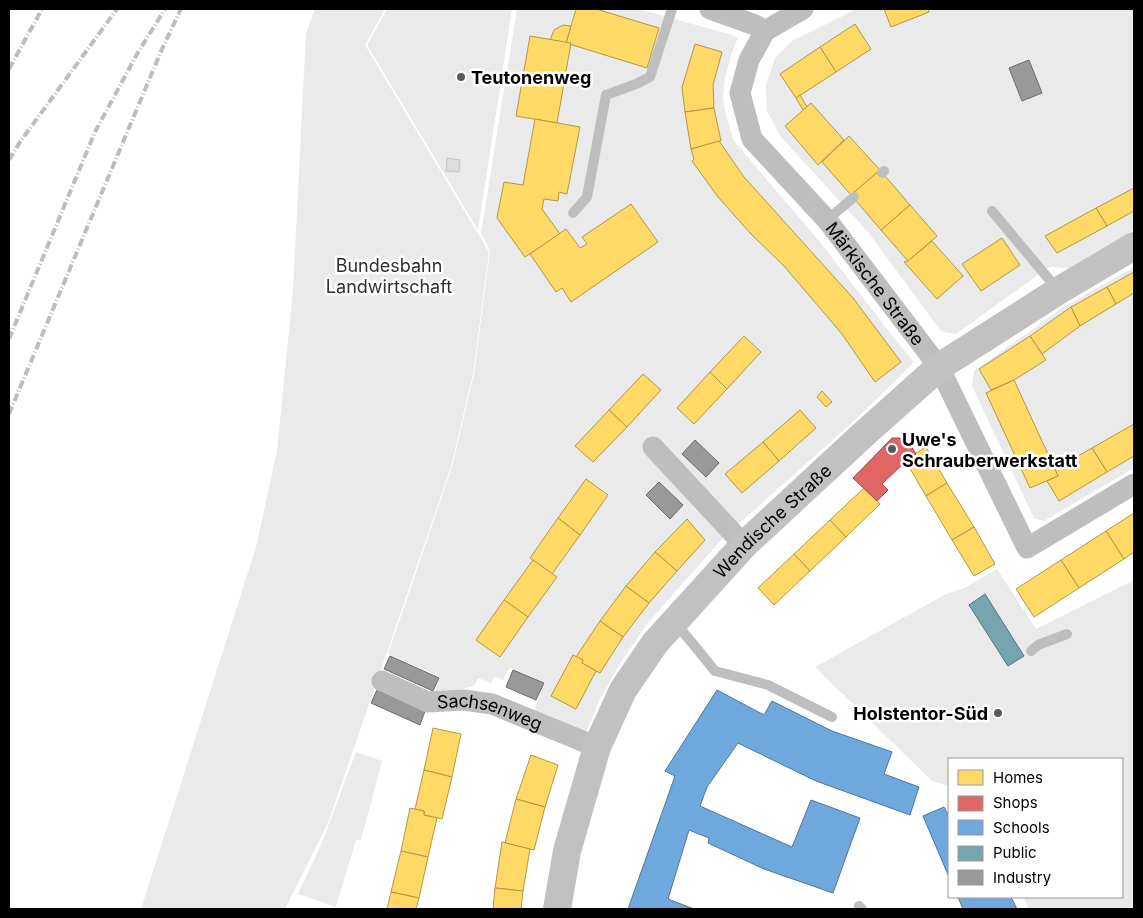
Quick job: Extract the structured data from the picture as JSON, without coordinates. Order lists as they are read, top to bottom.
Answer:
{
  "streets": {
    "street": ["Märkische Straße", "Wendische Straße", "Sachsenweg"]
  },
  "crossings": [
    ["Märkische Straße", "Wendische Straße"],
    ["Wendische Straße", "Sachsenweg"]
  ],
  "parks": ["Bundesbahn Landwirtschaft"],
  "places": ["Teutonenweg", "Uwe's Schrauberwerkstatt", "Holstentor-Süd"],
  "legend": [
    "Homes",
    "Shops",
    "Schools",
    "Public",
    "Industry"
  ]
}
